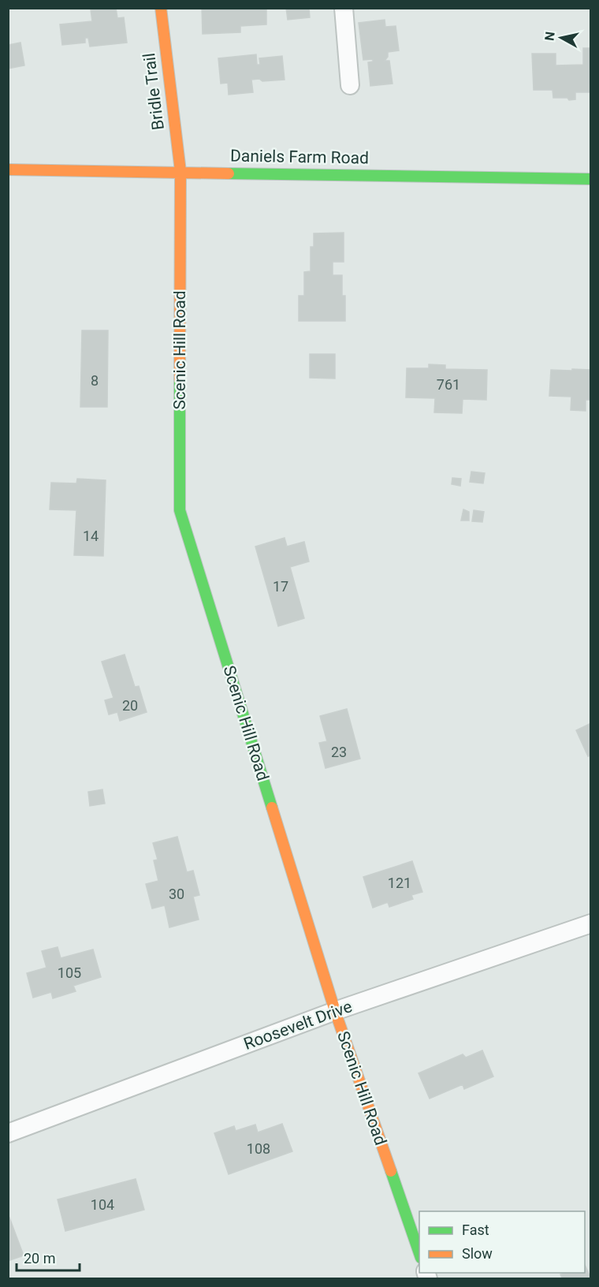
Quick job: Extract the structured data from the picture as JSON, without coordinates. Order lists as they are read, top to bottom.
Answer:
{
  "streets": {
    "street": [
      "Bridle Trail",
      "Daniels Farm Road",
      "Scenic Hill Road",
      "Roosevelt Drive"
    ]
  },
  "crossings": [
    ["Bridle Trail", "Daniels Farm Road"],
    ["Bridle Trail", "Scenic Hill Road"],
    ["Daniels Farm Road", "Scenic Hill Road"],
    ["Scenic Hill Road", "Roosevelt Drive"]
  ],
  "house_numbers": [
    "8",
    "761",
    "14",
    "17",
    "20",
    "23",
    "121",
    "30",
    "105",
    "108",
    "104"
  ],
  "legend": ["Fast", "Slow"],
  "scale_bar": "20 m",
  "north": "left"
}
